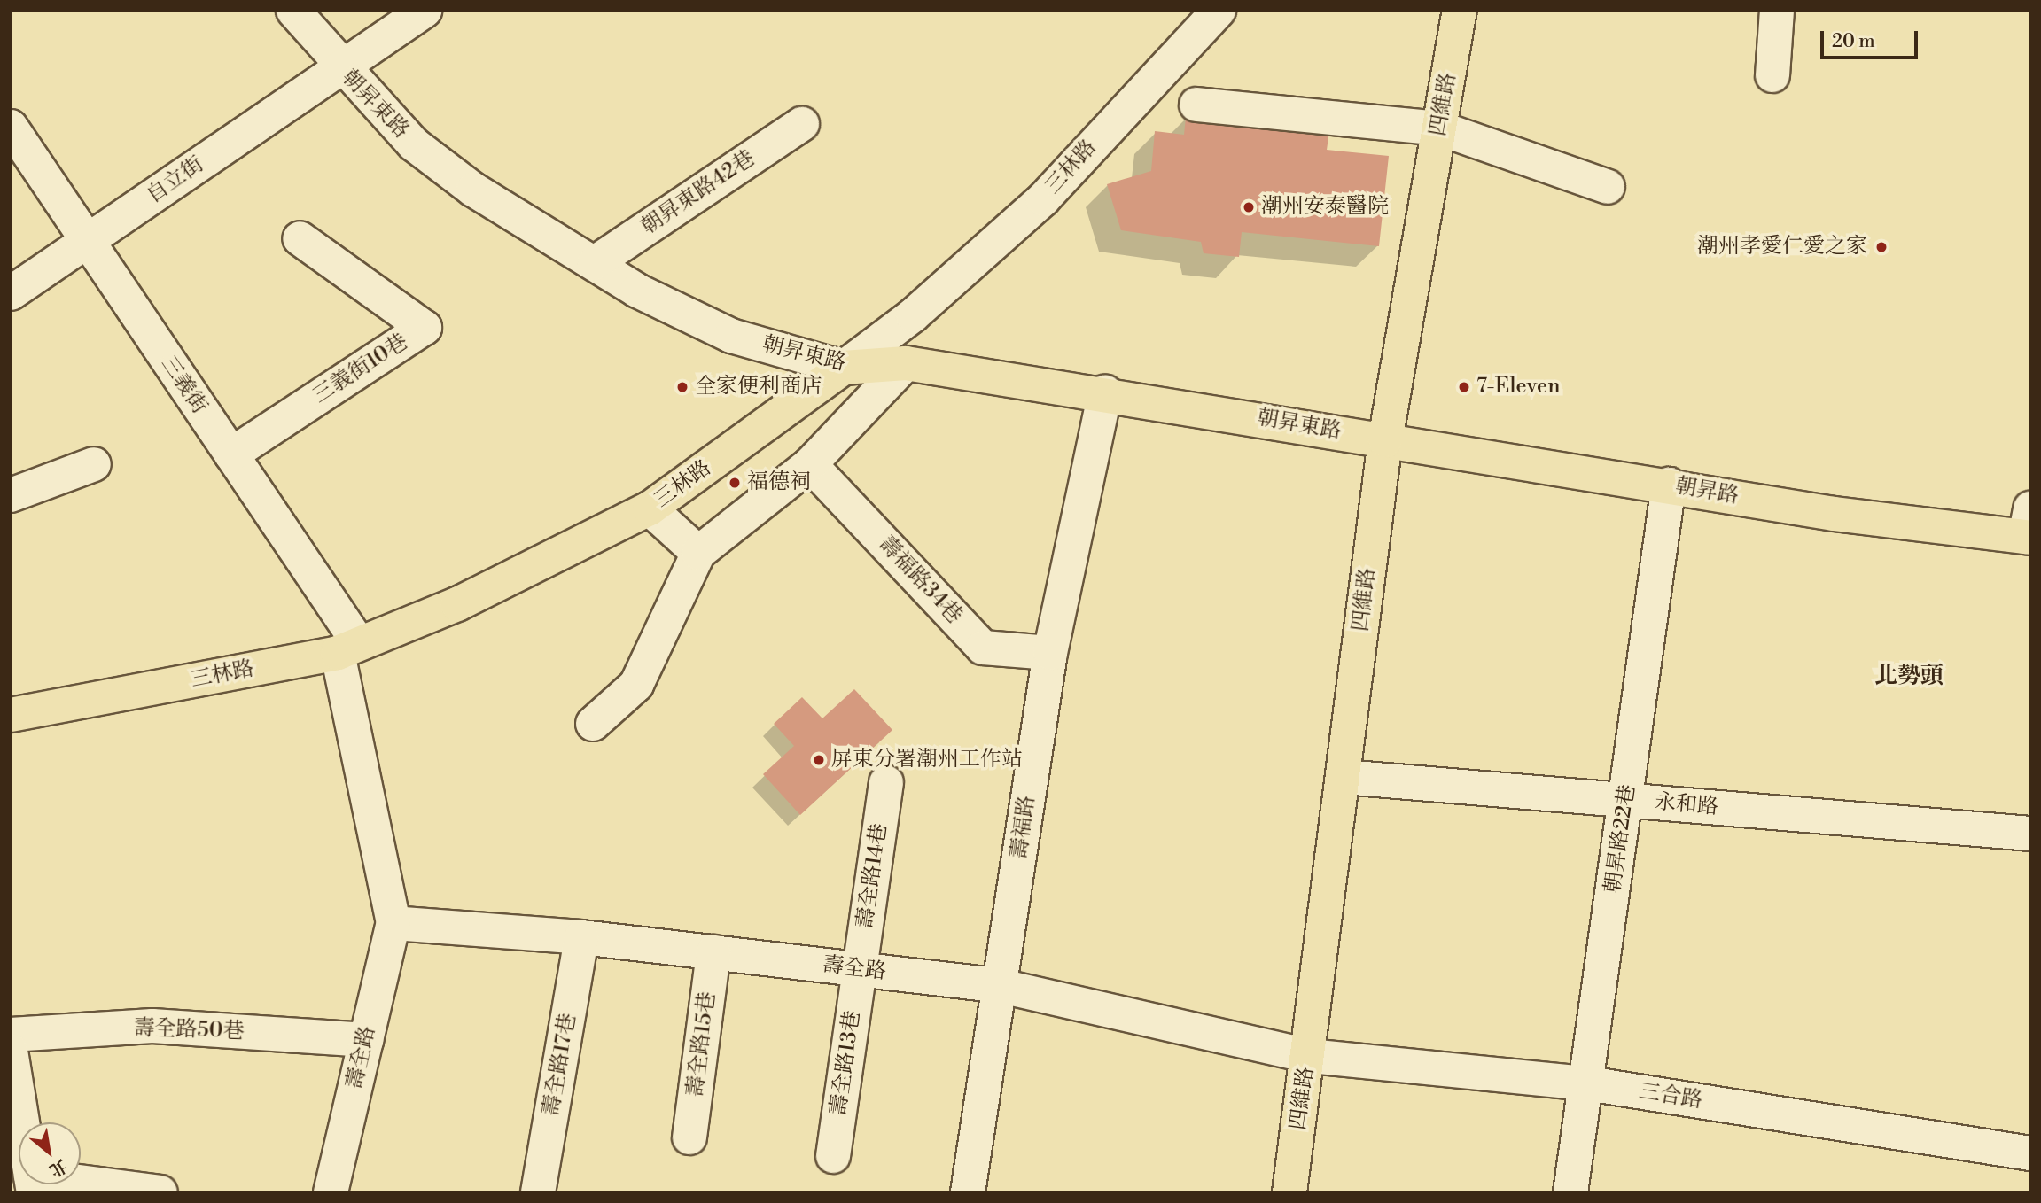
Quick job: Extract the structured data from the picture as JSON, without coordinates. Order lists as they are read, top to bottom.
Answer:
{
  "streets": {
    "main road": [
      "朝昇東路",
      "四維路",
      "三林路",
      "朝昇路"
    ],
    "street": [
      "自立街",
      "朝昇東路42巷",
      "三義街10巷",
      "三義街",
      "壽福路34巷",
      "永和路",
      "壽福路",
      "朝昇路22巷",
      "壽全路14巷",
      "壽全路",
      "壽全路50巷",
      "壽全路15巷",
      "壽全路13巷",
      "壽全路17巷",
      "三合路"
    ]
  },
  "crossings": [
    ["朝昇東路", "四維路"],
    ["朝昇東路", "三林路"],
    ["朝昇東路", "自立街"],
    ["朝昇東路", "朝昇東路42巷"],
    ["朝昇東路", "朝昇路"],
    ["朝昇東路", "壽福路"],
    ["四維路", "朝昇路"],
    ["四維路", "永和路"],
    ["四維路", "壽全路"],
    ["四維路", "三合路"],
    ["三林路", "三義街"],
    ["三林路", "壽全路"],
    ["自立街", "三義街"],
    ["三義街10巷", "三義街"],
    ["三義街", "壽全路"],
    ["朝昇路", "朝昇路22巷"],
    ["壽福路34巷", "壽福路"],
    ["永和路", "朝昇路22巷"],
    ["壽福路", "壽全路"],
    ["朝昇路22巷", "三合路"],
    ["壽全路14巷", "壽全路"],
    ["壽全路14巷", "壽全路13巷"],
    ["壽全路", "壽全路50巷"],
    ["壽全路", "壽全路15巷"],
    ["壽全路", "壽全路13巷"],
    ["壽全路", "壽全路17巷"],
    ["壽全路", "三合路"]
  ],
  "districts": ["北勢頭"],
  "places": [
    "潮州安泰醫院",
    "潮州孝愛仁愛之家",
    "全家便利商店",
    "7-Eleven",
    "福德祠",
    "屏東分署潮州工作站"
  ],
  "scale_bar": "20 m",
  "north": "bottom right"
}
